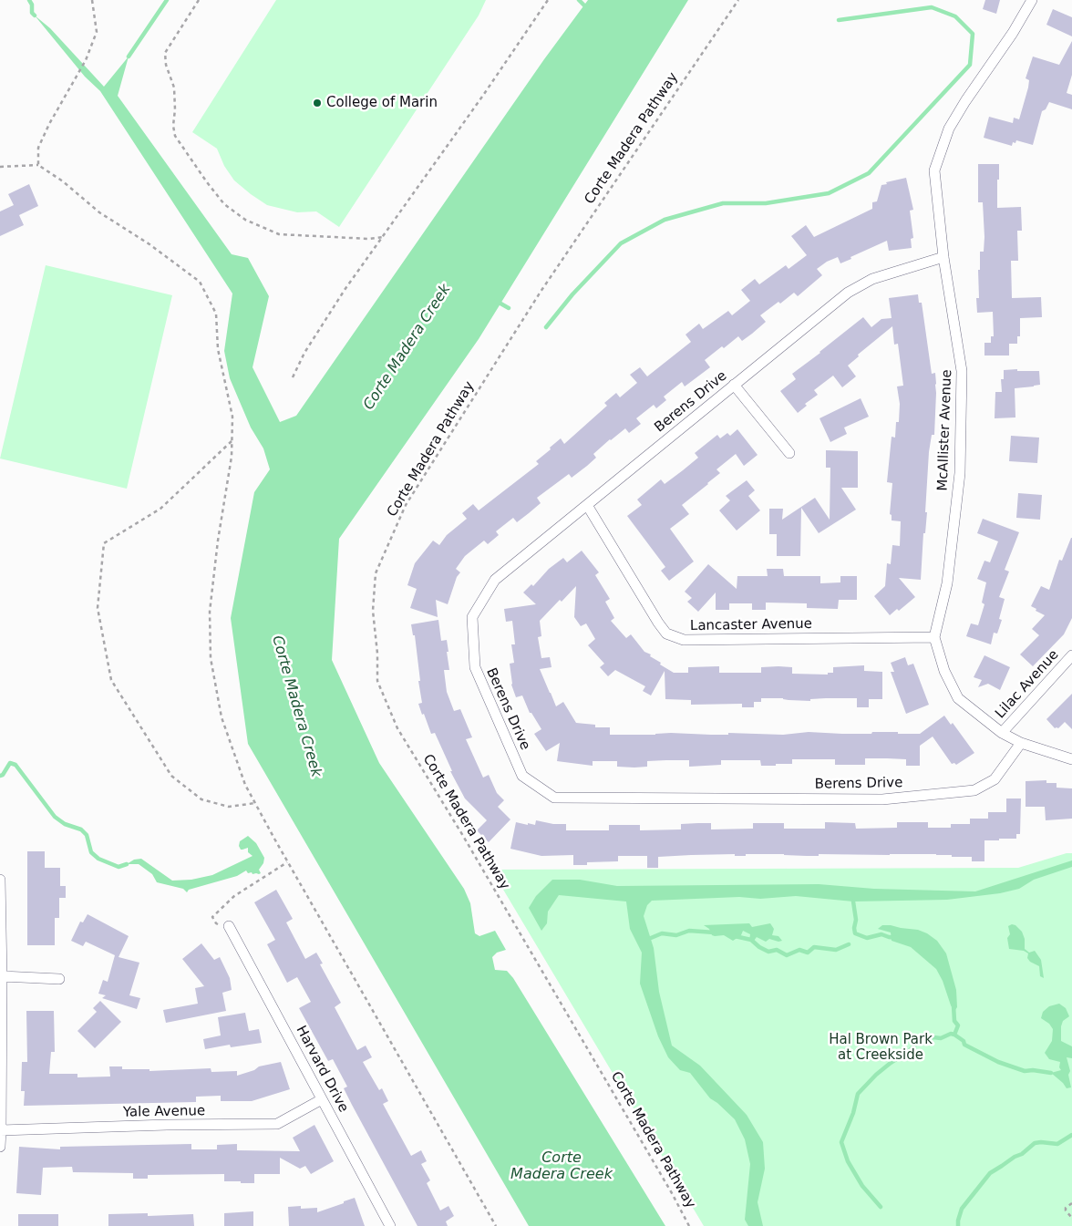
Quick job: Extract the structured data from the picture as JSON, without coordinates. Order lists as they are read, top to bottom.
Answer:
{
  "streets": {
    "street": [
      "Berens Drive",
      "McAllister Avenue",
      "Lancaster Avenue",
      "Lilac Avenue",
      "Harvard Drive",
      "Yale Avenue"
    ],
    "path": ["Corte Madera Pathway"]
  },
  "crossings": [
    ["Berens Drive", "McAllister Avenue"],
    ["Berens Drive", "Lancaster Avenue"],
    ["McAllister Avenue", "Lancaster Avenue"],
    ["McAllister Avenue", "Lilac Avenue"],
    ["Harvard Drive", "Yale Avenue"]
  ],
  "water": ["Corte Madera Creek"],
  "parks": ["Hal Brown Park at Creekside"],
  "places": ["College of Marin"]
}
